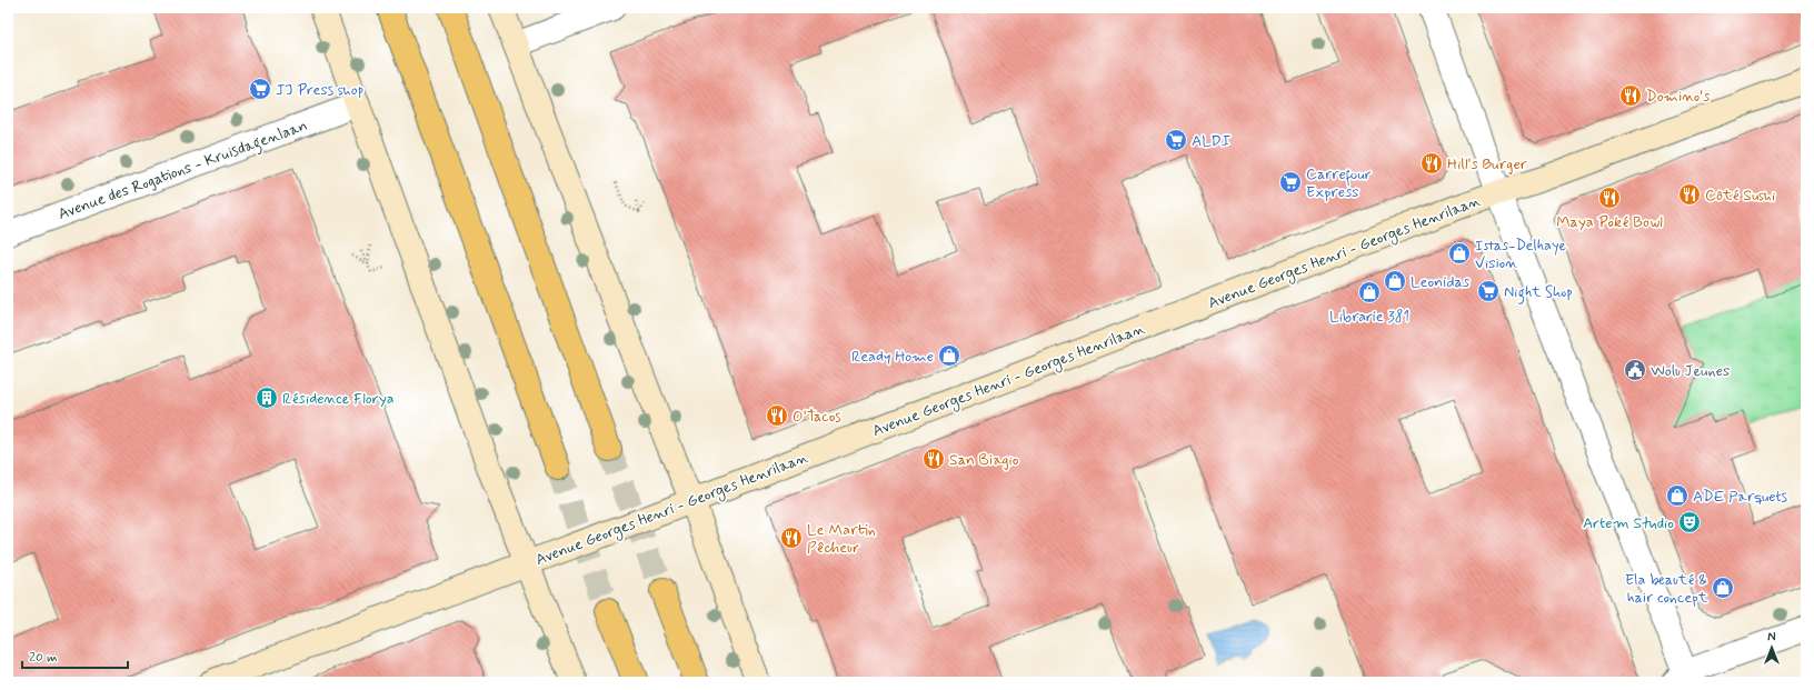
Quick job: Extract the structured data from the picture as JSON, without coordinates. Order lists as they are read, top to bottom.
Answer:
{
  "streets": {
    "street": ["Avenue des Rogations - Kruisdagenlaan", "Avenue Georges Henri - Georges Henrilaan"]
  },
  "places": {
    "supermarket": [
      "JJ Press shop",
      "ALDI",
      "Carrefour Express",
      "Night Shop"
    ],
    "restaurant": [
      "Domino's",
      "Hill's Burger",
      "Côté Sushi",
      "Maya Poké Bowl",
      "O'Tacos",
      "San Biagio",
      "Le Martin Pêcheur"
    ],
    "shop": [
      "Istas-Delhaye Vision",
      "Leonidas",
      "Librarie 381",
      "Ready Home",
      "ADE Parquets",
      "Ela beauté & hair concept"
    ],
    "public building": ["Wolu Jeunes"],
    "building": ["Résidence Florya"],
    "theatre": ["Artem Studio"]
  },
  "scale_bar": "20 m",
  "north": "top"
}
